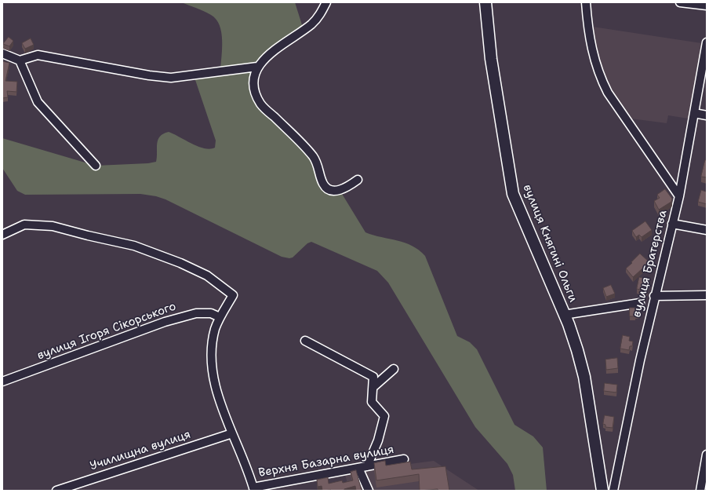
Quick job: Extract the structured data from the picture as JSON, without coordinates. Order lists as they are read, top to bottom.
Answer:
{
  "streets": {
    "street": [
      "вулиця Княгині Ольги",
      "вулиця Братерства",
      "вулиця Ігоря Сікорського",
      "Училищна вулиця",
      "Верхня Базарна вулиця"
    ]
  }
}
